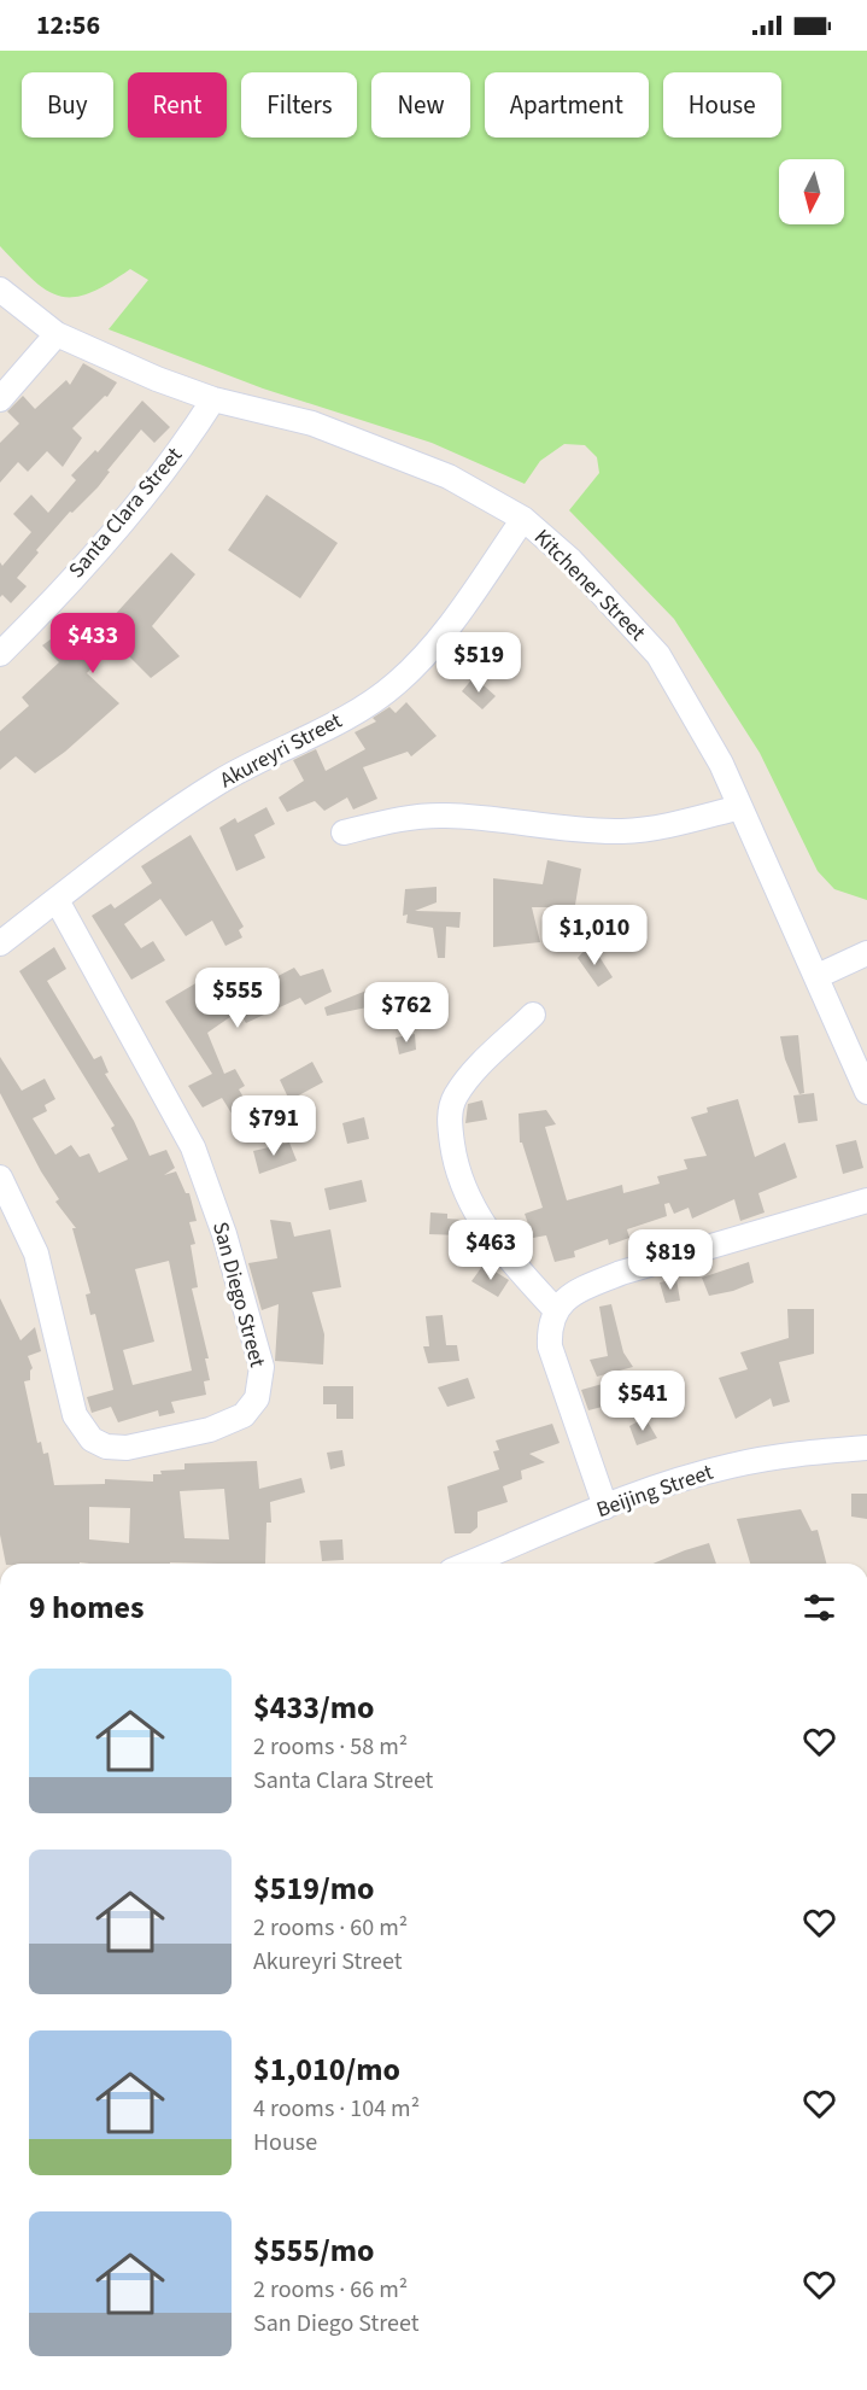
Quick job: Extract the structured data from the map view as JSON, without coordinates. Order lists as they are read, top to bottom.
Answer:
{
  "streets": {
    "street": [
      "Santa Clara Street",
      "Kitchener Street",
      "Akureyri Street",
      "San Diego Street",
      "Beijing Street"
    ]
  },
  "crossings": [
    ["Santa Clara Street", "Kitchener Street"],
    ["Kitchener Street", "Akureyri Street"],
    ["Akureyri Street", "San Diego Street"]
  ],
  "north": "bottom",
  "page": {
    "status": "12:56",
    "chip": [
      "Buy",
      "Rent",
      "Filters",
      "New",
      "Apartment",
      "House"
    ],
    "price": [
      "$433",
      "$519",
      "$1,010",
      "$555",
      "$762",
      "$791",
      "$463",
      "$819",
      "$541"
    ],
    "heading": "9 homes",
    "list": [
      {
        "name": "$433/mo",
        "note": "2 rooms · 58 m² · Santa Clara Street"
      },
      {
        "name": "$519/mo",
        "note": "2 rooms · 60 m² · Akureyri Street"
      },
      {
        "name": "$1,010/mo",
        "note": "4 rooms · 104 m² · House"
      },
      {
        "name": "$555/mo",
        "note": "2 rooms · 66 m² · San Diego Street"
      }
    ]
  }
}
